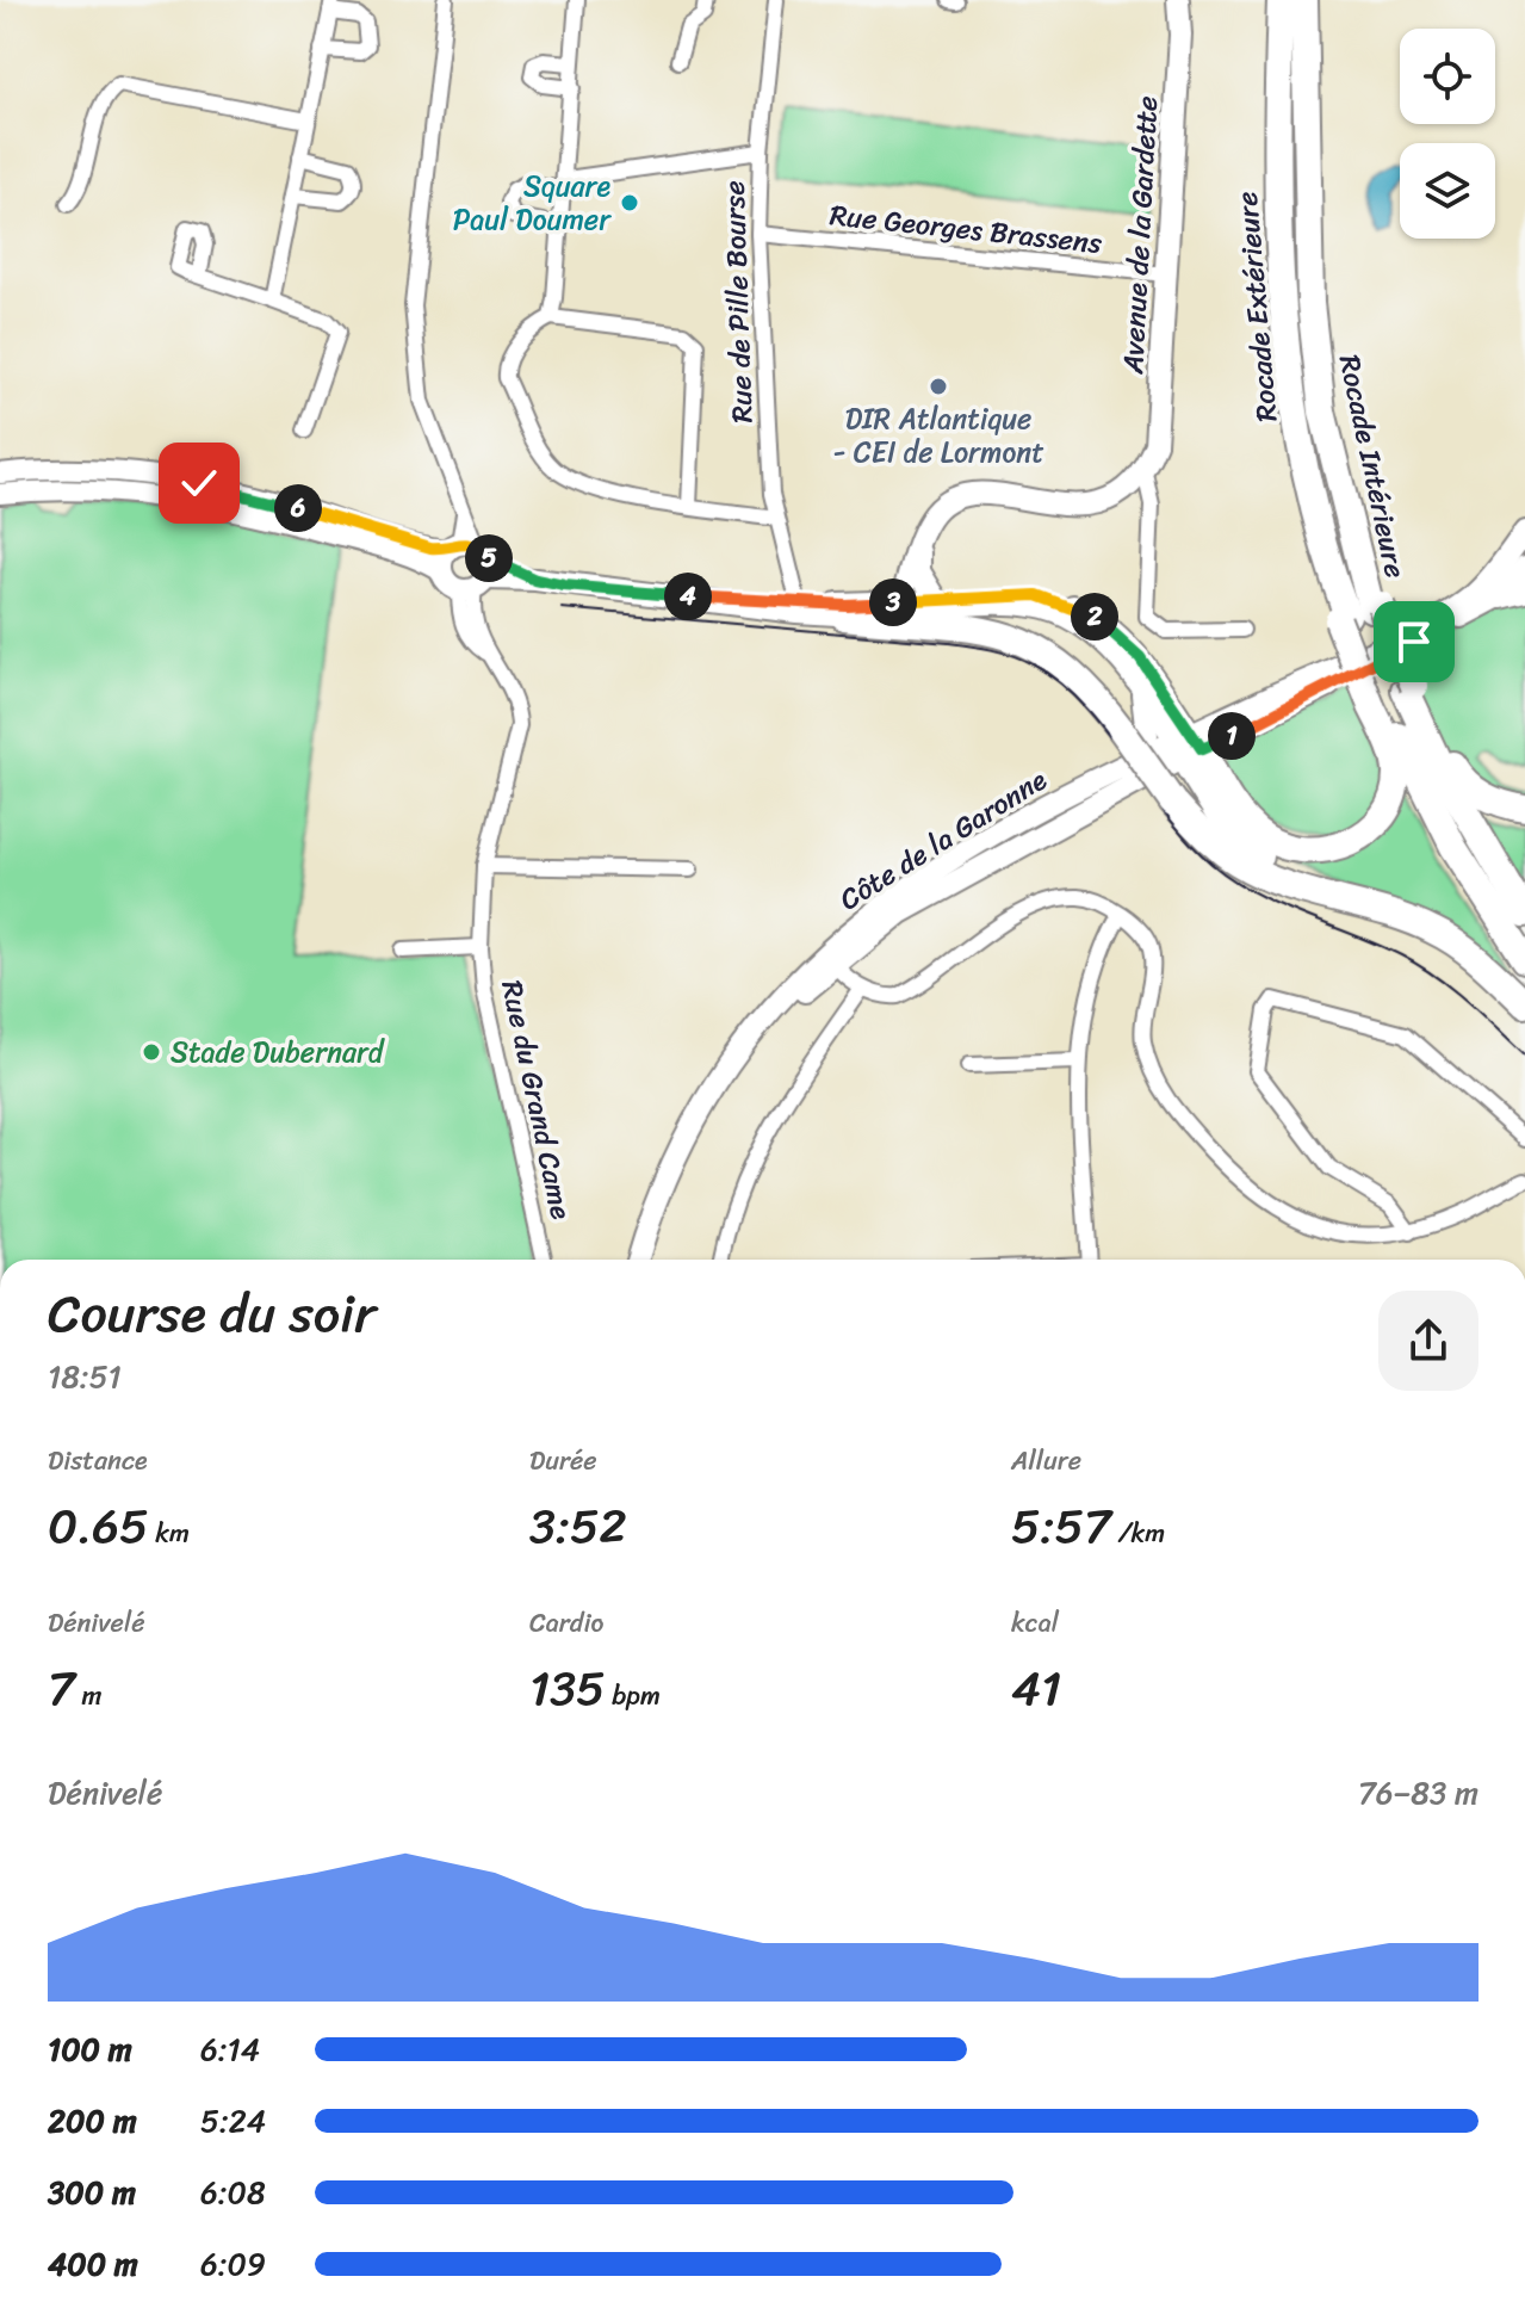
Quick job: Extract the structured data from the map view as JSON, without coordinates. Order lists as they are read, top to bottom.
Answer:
{
  "streets": {
    "highway": ["Rocade Extérieure", "Rocade Intérieure"],
    "main road": ["Avenue de la Gardette", "Côte de la Garonne"],
    "street": ["Rue Georges Brassens", "Rue de Pille Bourse", "Rue du Grand Came"]
  },
  "crossings": [
    ["Rue Georges Brassens", "Avenue de la Gardette"],
    ["Rue Georges Brassens", "Rue de Pille Bourse"],
    ["Rocade Extérieure", "Rocade Intérieure"]
  ],
  "places": ["Square Paul Doumer", "DIR Atlantique - CEI de Lormont", "Stade Dubernard"],
  "page": {
    "pins": [
      "6",
      "5",
      "4",
      "3",
      "2",
      "1"
    ],
    "heading": ["Course du soir", "18:51"],
    "stats": [
      ["Distance", "0.65 km"],
      ["Durée", "3:52"],
      ["Allure", "5:57 /km"],
      ["Dénivelé", "7 m"],
      ["Cardio", "135 bpm"],
      ["kcal", "41"]
    ],
    "chart": ["Dénivelé", "76–83 m"],
    "list": [
      {
        "name": "100 m",
        "note": "6:14"
      },
      {
        "name": "200 m",
        "note": "5:24"
      },
      {
        "name": "300 m",
        "note": "6:08"
      },
      {
        "name": "400 m",
        "note": "6:09"
      }
    ]
  }
}
